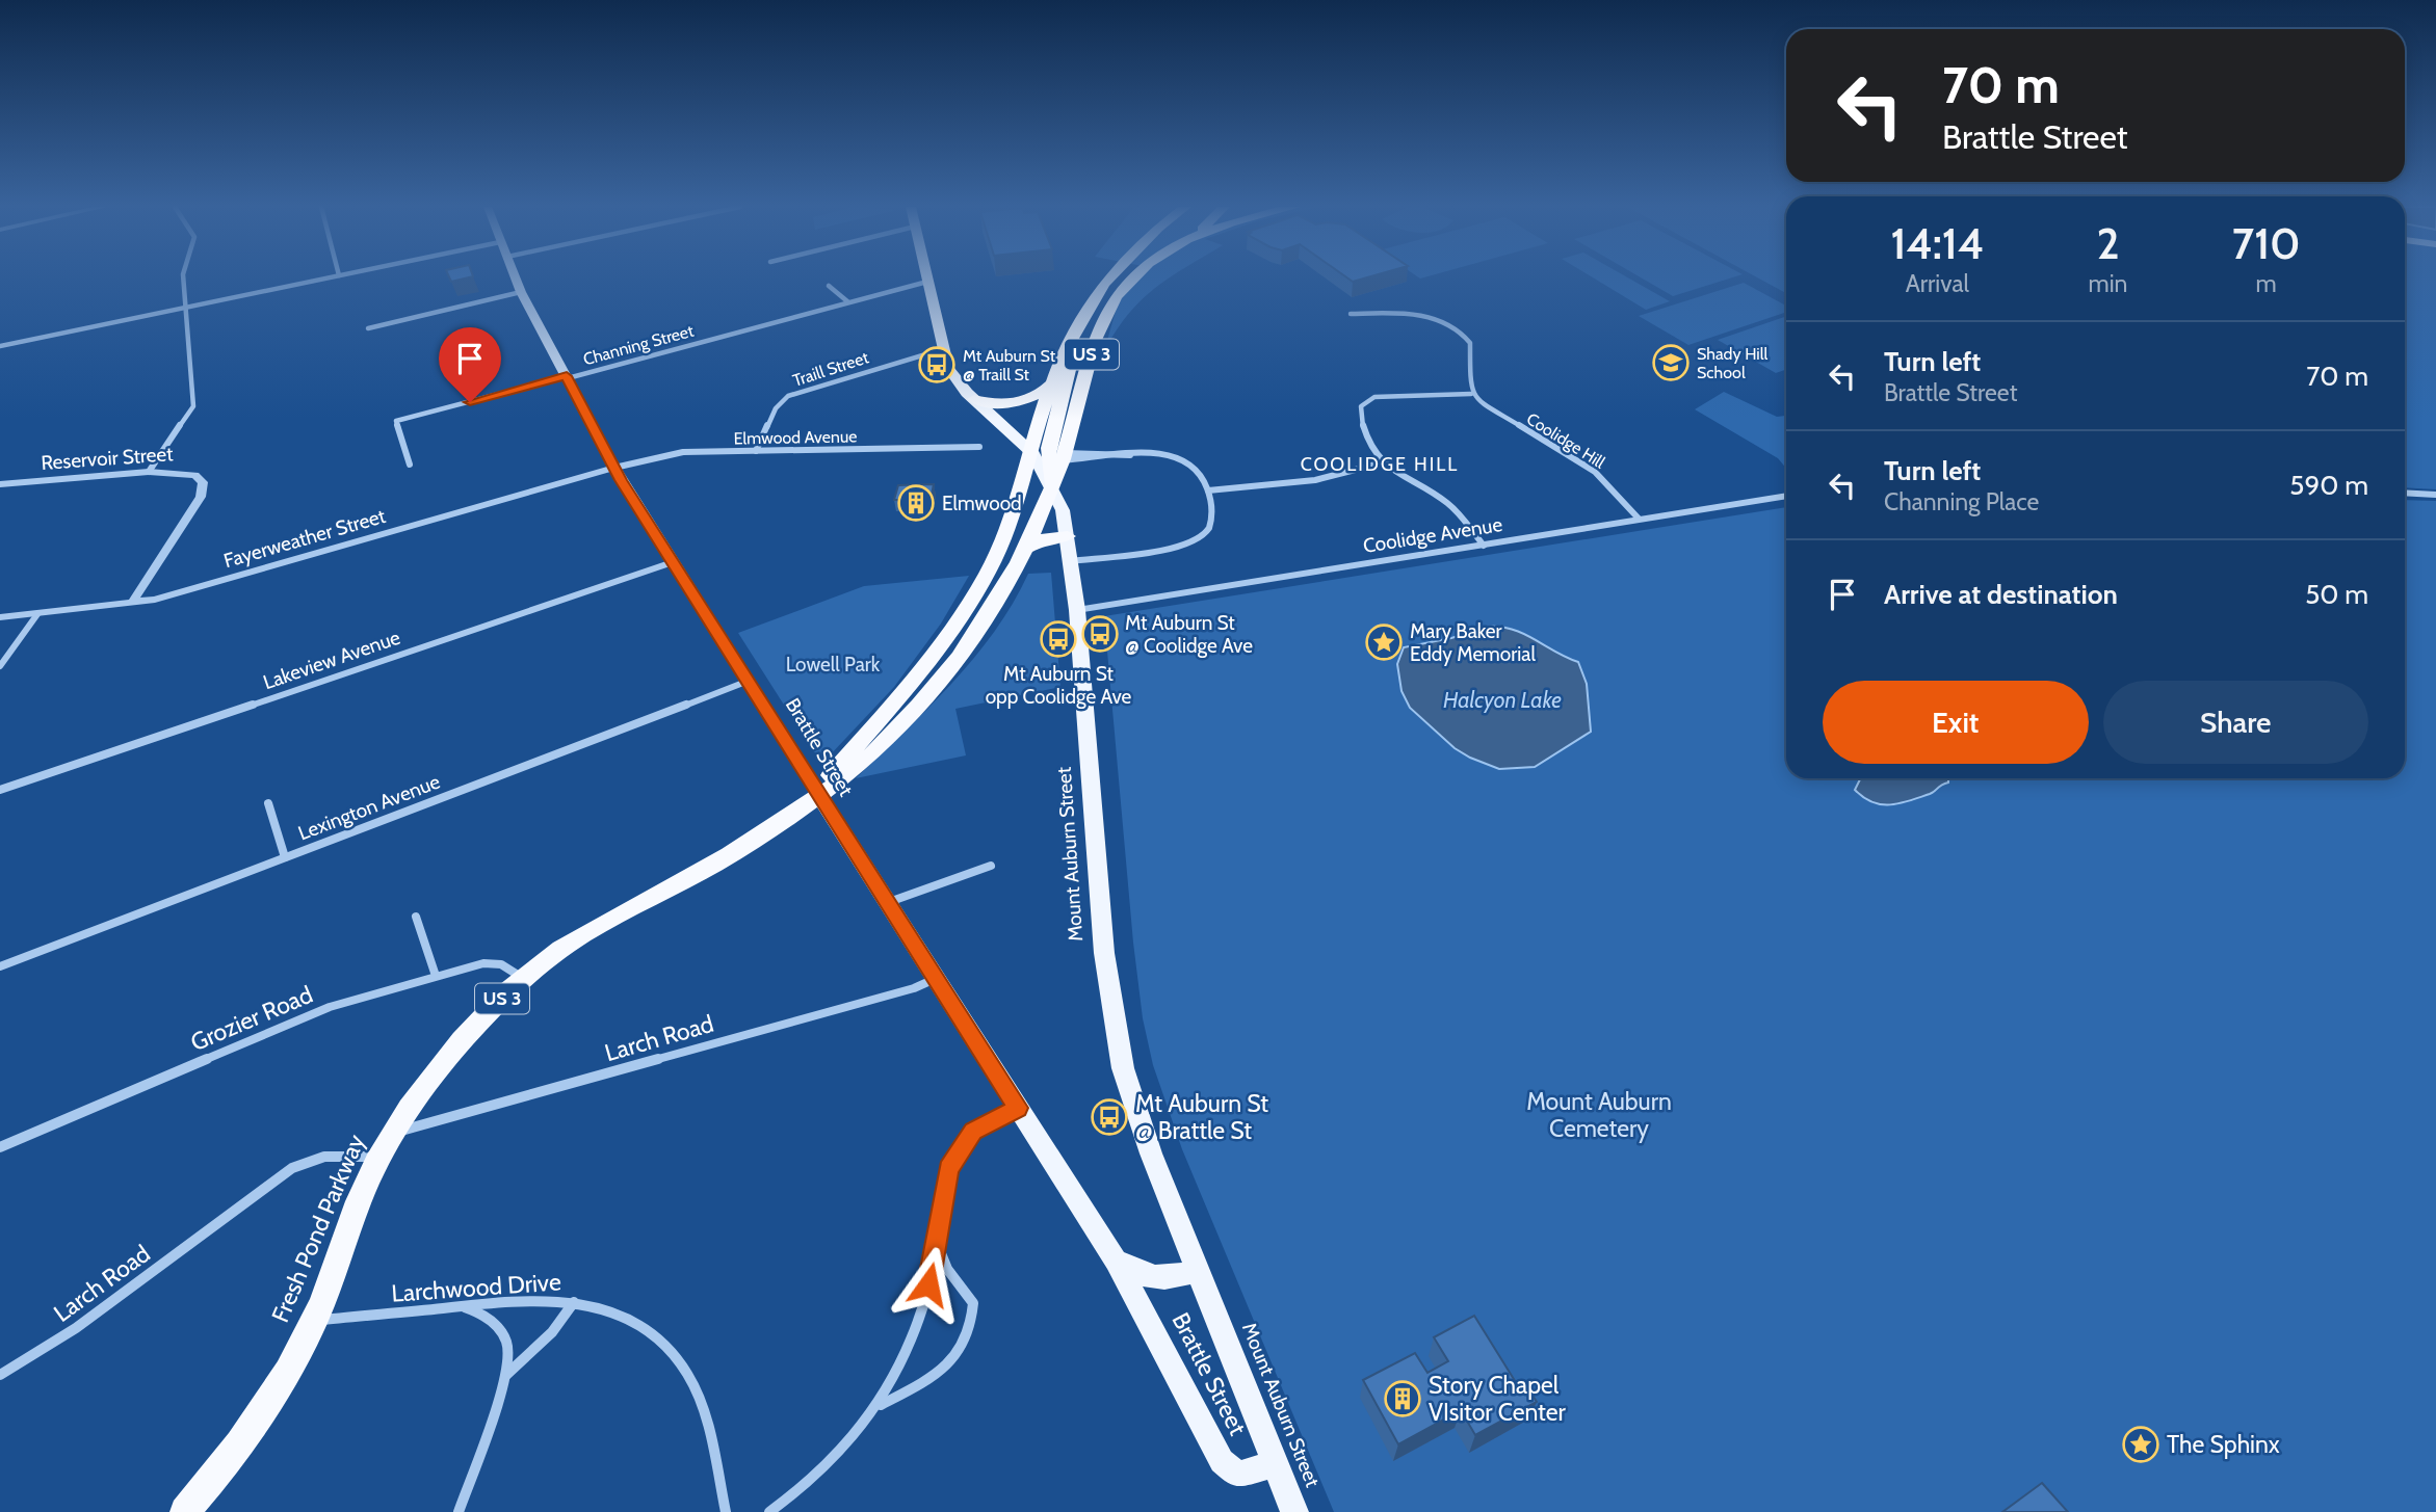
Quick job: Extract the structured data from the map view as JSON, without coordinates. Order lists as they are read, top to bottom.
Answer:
{
  "streets": {
    "highway": ["US 3", "Fresh Pond Parkway"],
    "main road": ["Brattle Street", "Mount Auburn Street"],
    "street": [
      "Channing Street",
      "Traill Street",
      "Elmwood Avenue",
      "Coolidge Hill",
      "Reservoir Street",
      "Coolidge Avenue",
      "Fayerweather Street",
      "Lakeview Avenue",
      "Lexington Avenue",
      "Grozier Road",
      "Larch Road",
      "Larchwood Drive"
    ]
  },
  "crossings": [
    ["Channing Street", "Brattle Street"],
    ["Channing Street", "Mount Auburn Street"],
    ["US 3", "Mount Auburn Street"],
    ["US 3", "Fresh Pond Parkway"],
    ["Traill Street", "Elmwood Avenue"],
    ["Traill Street", "Mount Auburn Street"],
    ["Elmwood Avenue", "Fayerweather Street"],
    ["Elmwood Avenue", "Brattle Street"],
    ["Coolidge Hill", "Coolidge Avenue"],
    ["Reservoir Street", "Fayerweather Street"],
    ["Coolidge Avenue", "Mount Auburn Street"],
    ["Fayerweather Street", "Brattle Street"],
    ["Lakeview Avenue", "Brattle Street"],
    ["Brattle Street", "Lexington Avenue"],
    ["Brattle Street", "Mount Auburn Street"],
    ["Brattle Street", "Larch Road"],
    ["Brattle Street", "Fresh Pond Parkway"],
    ["Mount Auburn Street", "Fresh Pond Parkway"],
    ["Grozier Road", "Fresh Pond Parkway"],
    ["Larch Road", "Fresh Pond Parkway"],
    ["Fresh Pond Parkway", "Larchwood Drive"]
  ],
  "districts": ["COOLIDGE HILL"],
  "water": ["Halcyon Lake"],
  "parks": ["Lowell Park", "Mount Auburn Cemetery"],
  "places": {
    "school or university": ["Shady Hill School"],
    "bus stop": [
      "Mt Auburn St @ Traill St",
      "Mt Auburn St @ Coolidge Ave",
      "Mt Auburn St opp Coolidge Ave",
      "Mt Auburn St @ Brattle St"
    ],
    "building": ["Elmwood", "Story Chapel VIsitor Center"],
    "place": ["Mary Baker Eddy Memorial", "The Sphinx"]
  },
  "page": {
    "turn": ["70 m", "Brattle Street"],
    "eta": [
      "14:14",
      "Arrival",
      "2",
      "min",
      "710",
      "m"
    ],
    "list": [
      {
        "name": "Turn left",
        "note": "Brattle Street",
        "value": "70 m"
      },
      {
        "name": "Turn left",
        "note": "Channing Place",
        "value": "590 m"
      },
      {
        "name": "Arrive at destination",
        "value": "50 m"
      }
    ],
    "buttons": ["Exit", "Share"]
  }
}
